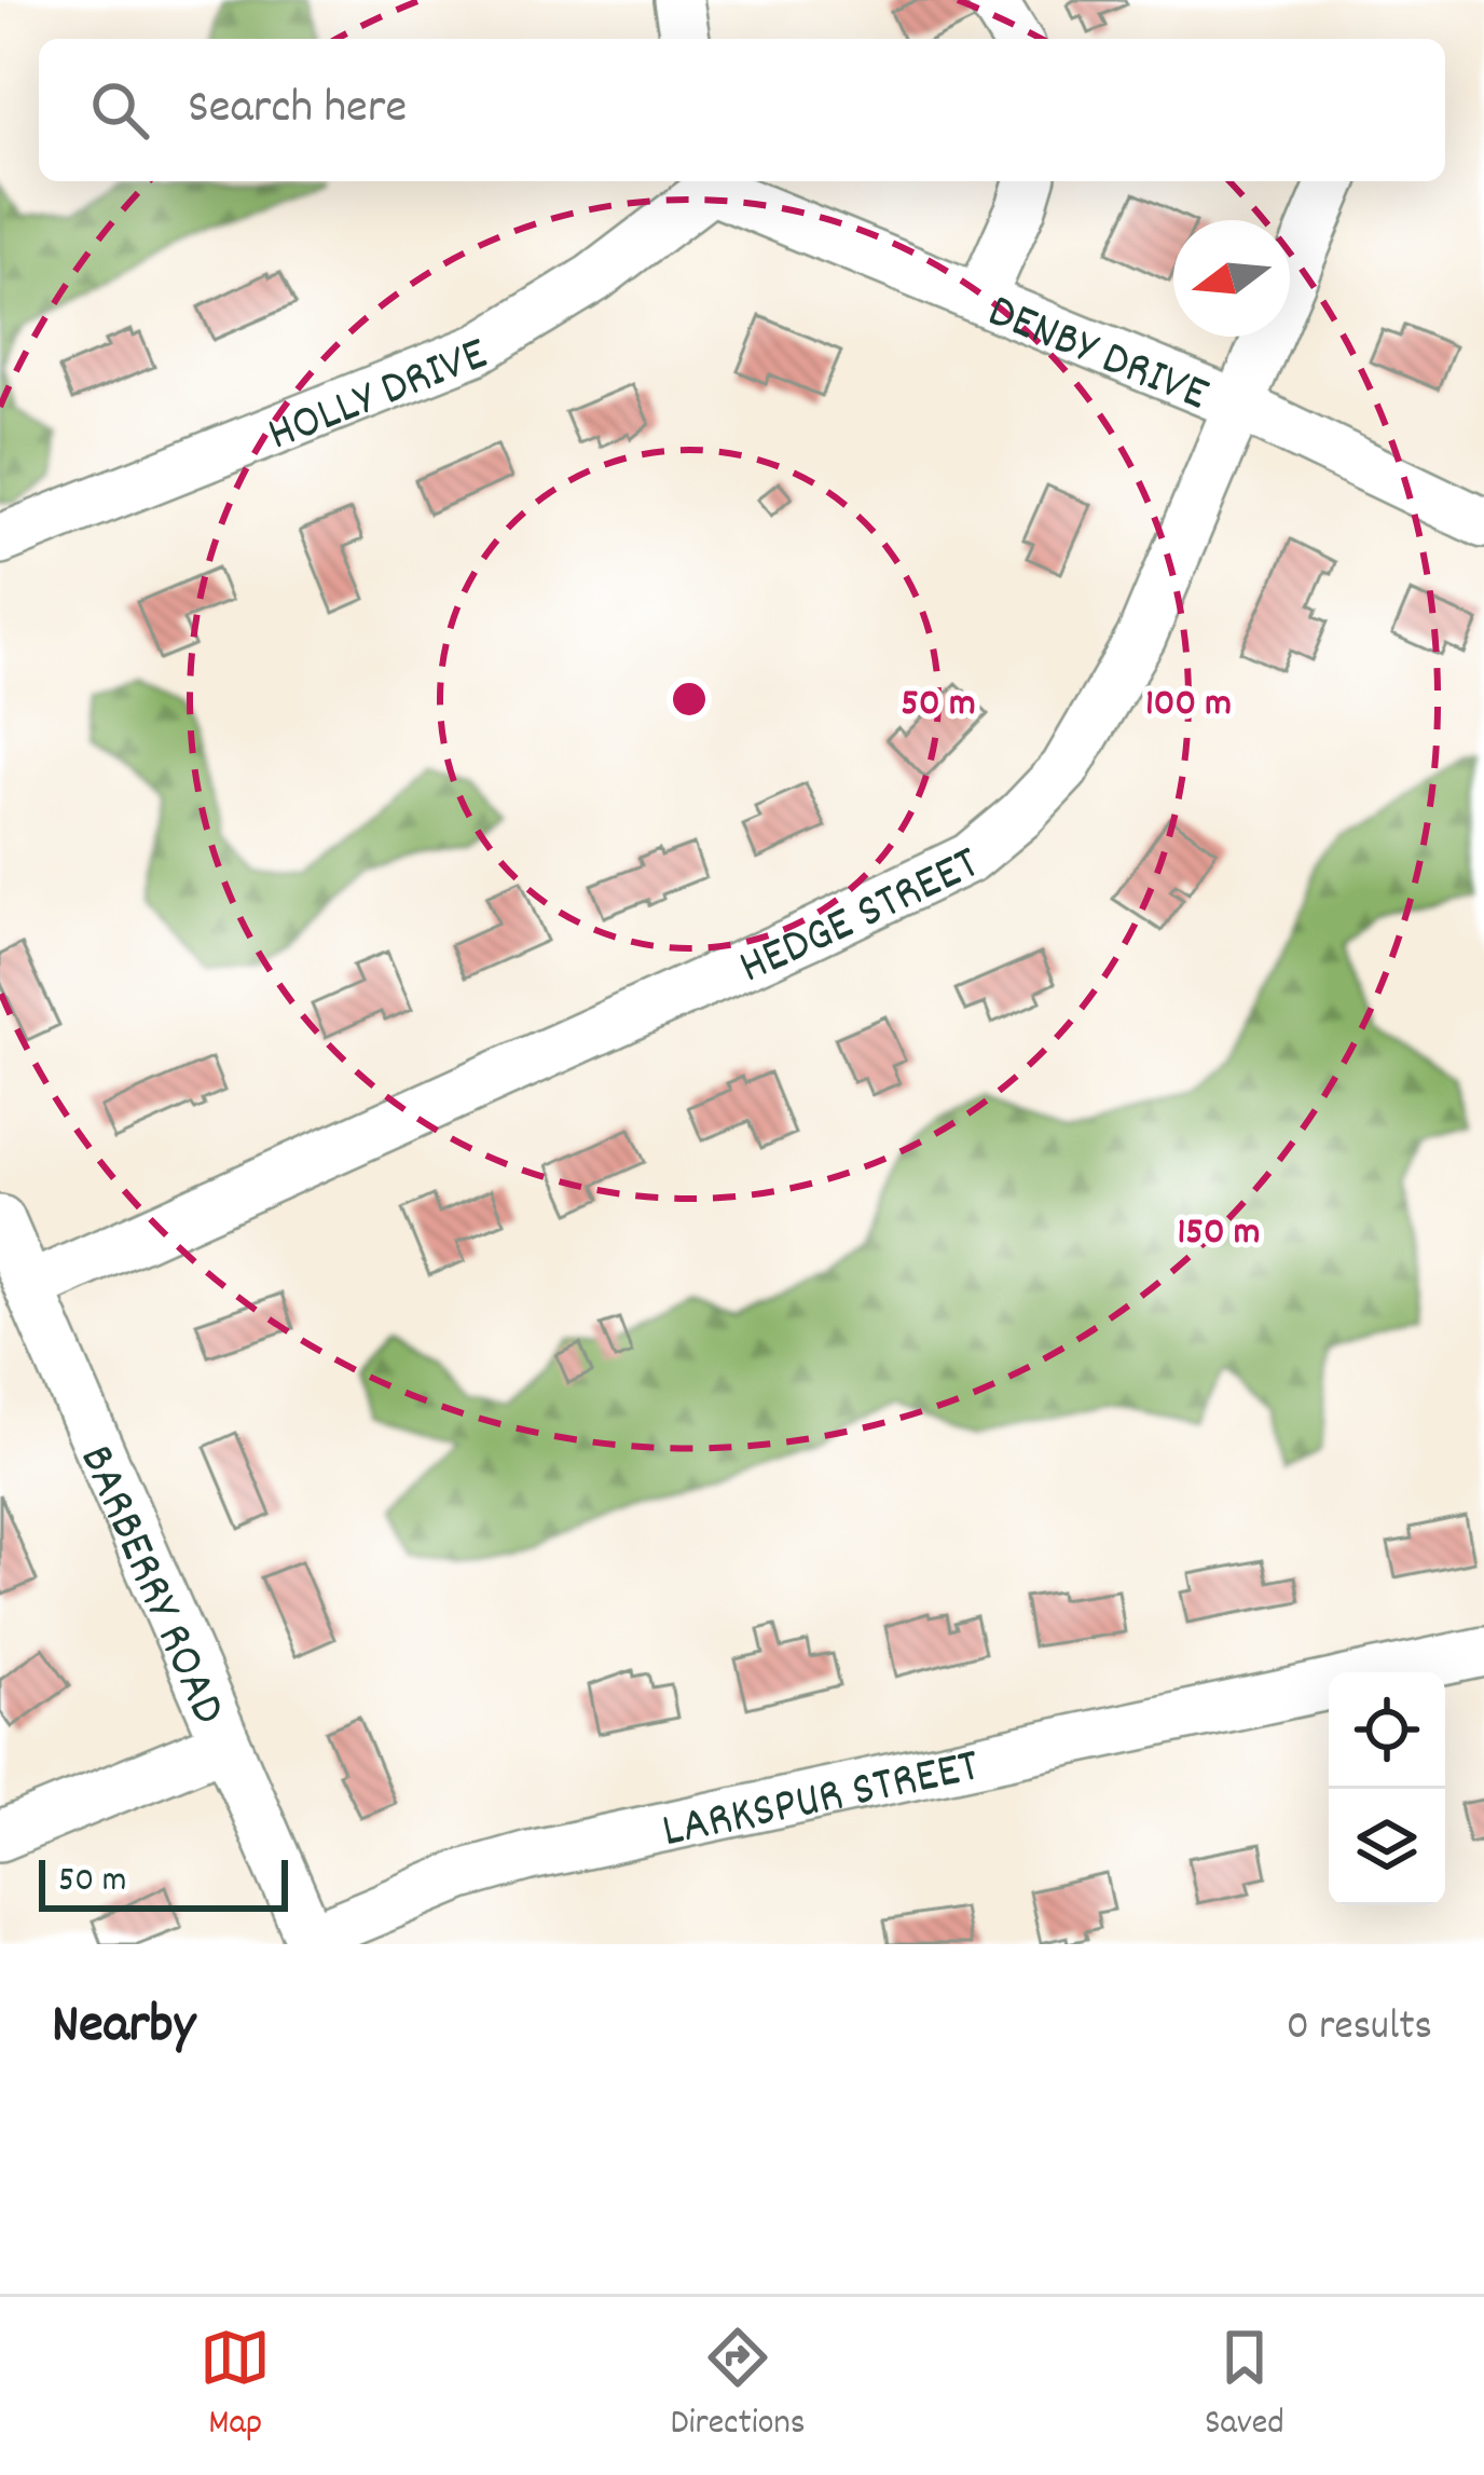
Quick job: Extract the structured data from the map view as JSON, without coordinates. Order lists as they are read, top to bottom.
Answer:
{
  "streets": {
    "street": [
      "DENBY DRIVE",
      "HOLLY DRIVE",
      "HEDGE STREET",
      "BARBERRY ROAD",
      "LARKSPUR STREET"
    ]
  },
  "crossings": [
    ["DENBY DRIVE", "HOLLY DRIVE"],
    ["DENBY DRIVE", "HEDGE STREET"],
    ["HEDGE STREET", "BARBERRY ROAD"],
    ["BARBERRY ROAD", "LARKSPUR STREET"]
  ],
  "scale_bar": "50 m",
  "north": "left",
  "page": {
    "search": "Search here",
    "scale": "50 m",
    "heading": ["Nearby", "0 results"],
    "nav": ["Map", "Directions", "Saved"]
  },
  "rings": ["50 m", "100 m", "150 m"]
}
